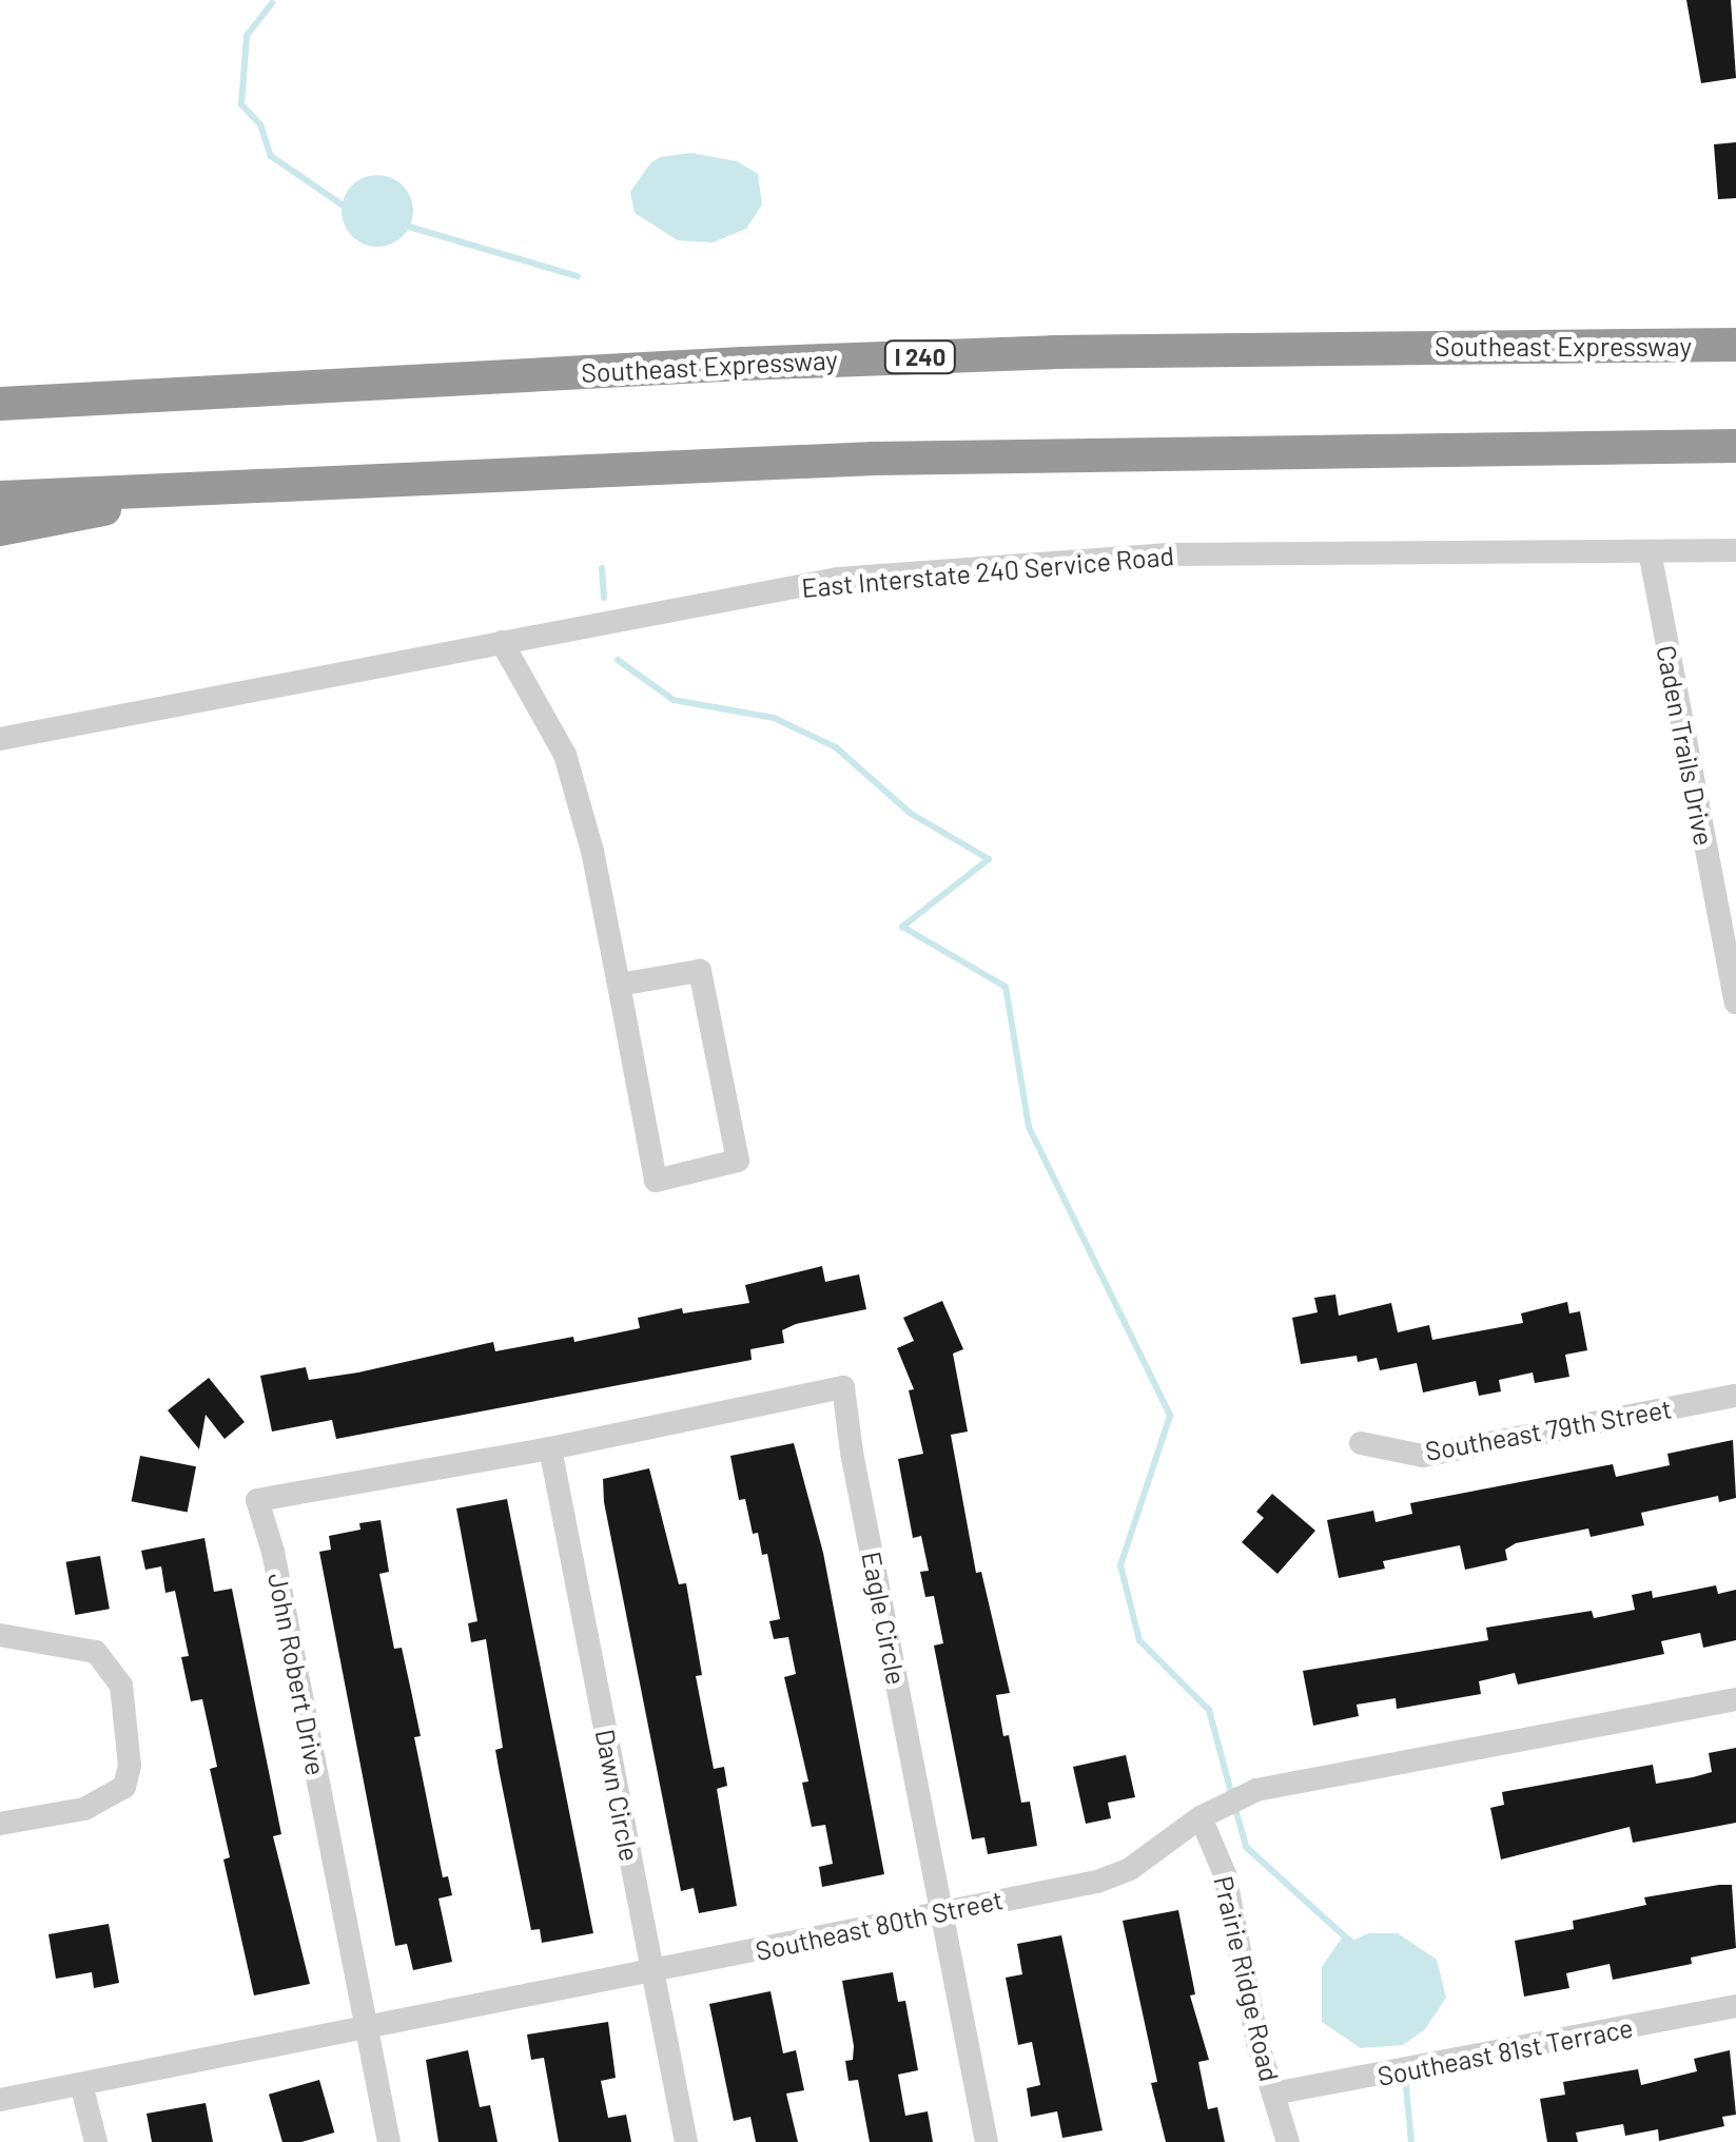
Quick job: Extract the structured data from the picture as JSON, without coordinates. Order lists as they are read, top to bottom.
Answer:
{
  "streets": {
    "highway": ["Southeast Expressway", "I 240"],
    "street": [
      "East Interstate 240 Service Road",
      "Caden Trails Drive",
      "Southeast 79th Street",
      "Eagle Circle",
      "John Robert Drive",
      "Dawn Circle",
      "Southeast 80th Street",
      "Prairie Ridge Road",
      "Southeast 81st Terrace"
    ]
  },
  "crossings": [
    ["East Interstate 240 Service Road", "Caden Trails Drive"],
    ["Eagle Circle", "John Robert Drive"],
    ["Eagle Circle", "Dawn Circle"],
    ["Eagle Circle", "Southeast 80th Street"],
    ["John Robert Drive", "Dawn Circle"],
    ["John Robert Drive", "Southeast 80th Street"],
    ["Dawn Circle", "Southeast 80th Street"],
    ["Southeast 80th Street", "Prairie Ridge Road"],
    ["Prairie Ridge Road", "Southeast 81st Terrace"]
  ]
}
